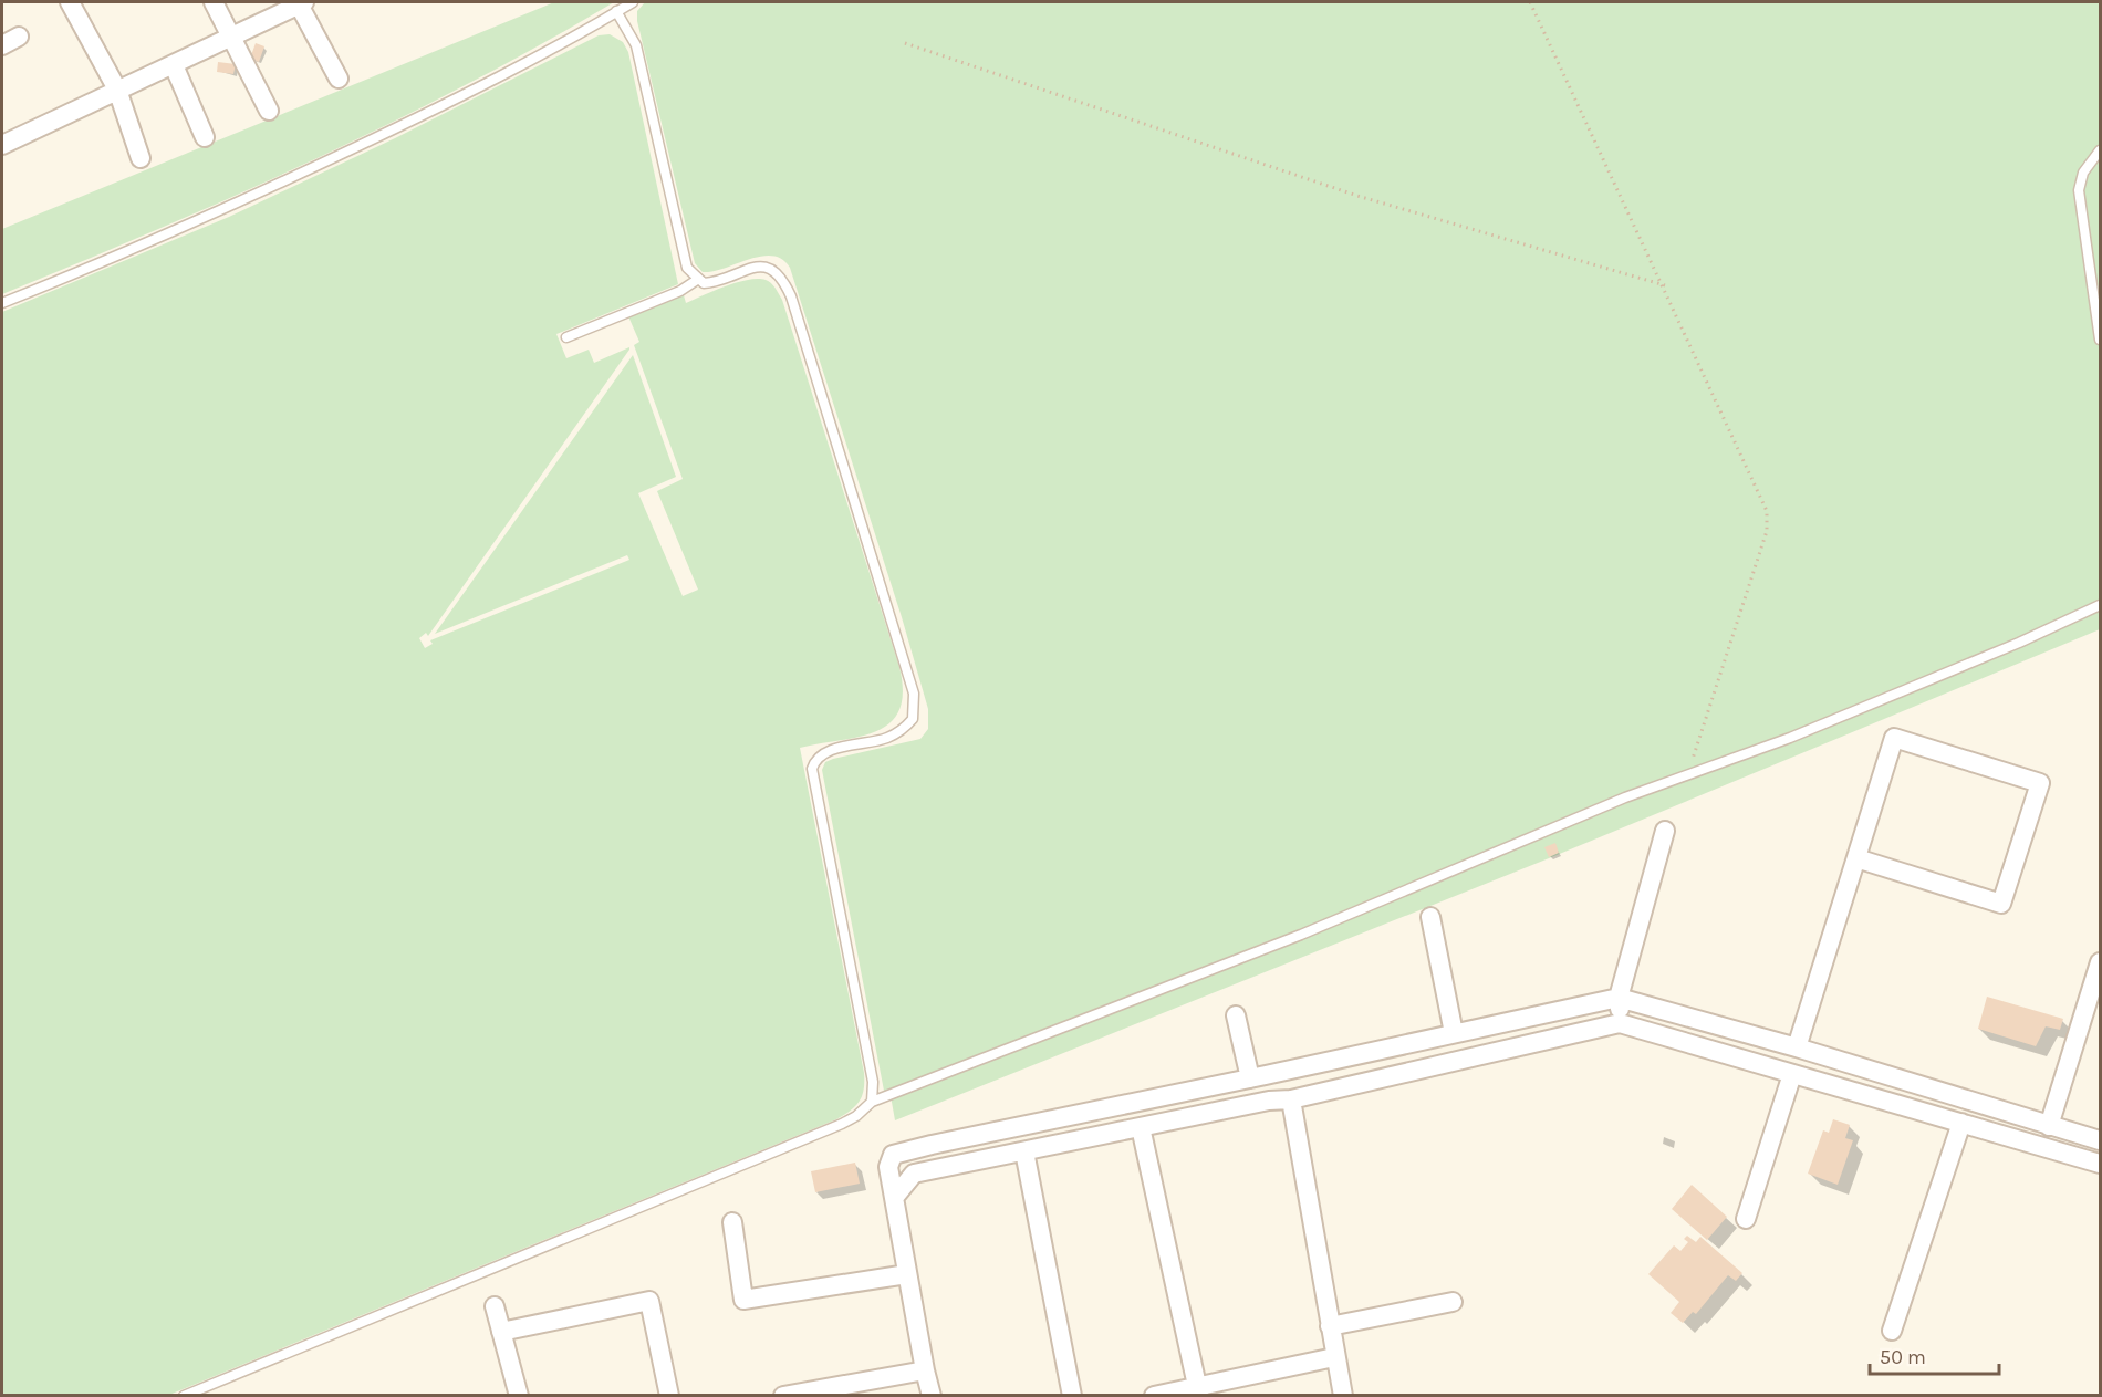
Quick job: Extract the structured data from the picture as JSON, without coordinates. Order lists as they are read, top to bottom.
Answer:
{
  "scale_bar": "50 m"
}
